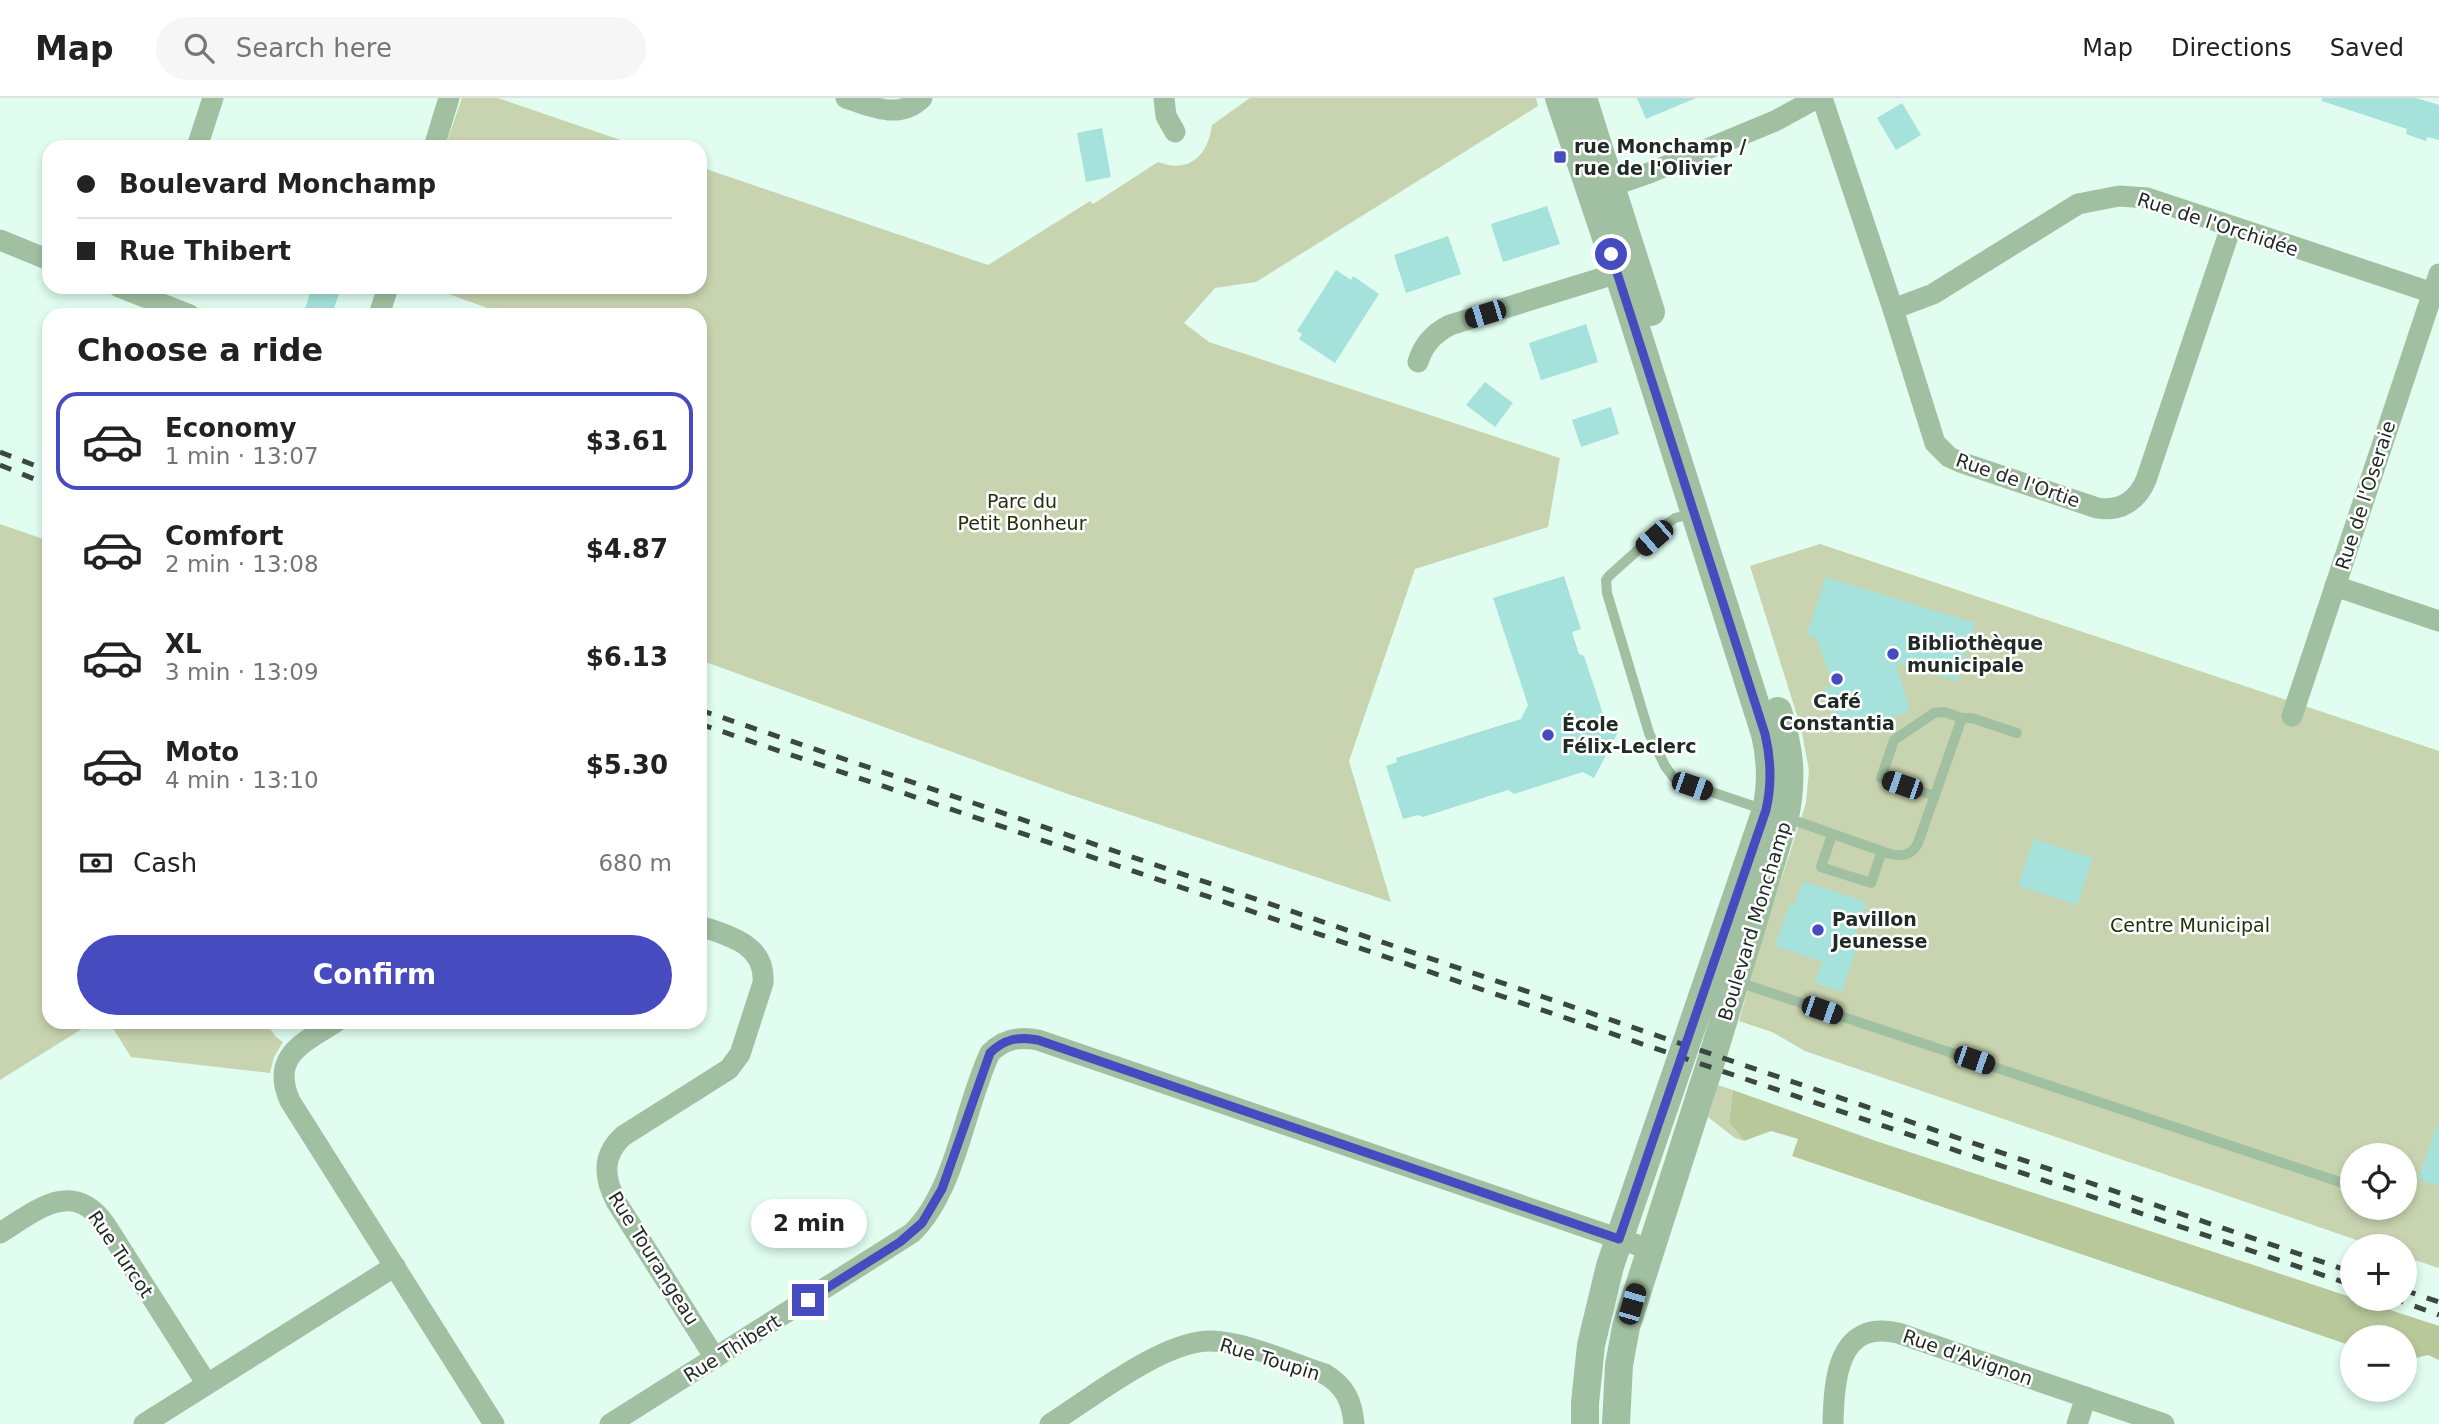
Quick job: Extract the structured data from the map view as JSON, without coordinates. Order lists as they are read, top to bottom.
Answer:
{
  "streets": {
    "street": [
      "Rue de l'Orchidée",
      "Rue de l'Ortie",
      "Rue de l'Oseraie",
      "Boulevard Monchamp",
      "Rue Turcot",
      "Rue Tourangeau",
      "Rue Thibert",
      "Rue d'Avignon",
      "Rue Toupin"
    ]
  },
  "crossings": [
    ["Rue de l'Orchidée", "Rue de l'Ortie"],
    ["Rue de l'Orchidée", "Rue de l'Oseraie"],
    ["Boulevard Monchamp", "Rue Thibert"],
    ["Rue Tourangeau", "Rue Thibert"]
  ],
  "parks": ["Parc du Petit Bonheur", "Centre Municipal"],
  "places": {
    "transit": ["rue Monchamp / rue de l'Olivier"],
    "other": [
      "Bibliothèque municipale",
      "Café Constantia",
      "École Félix-Leclerc",
      "Pavillon Jeunesse"
    ]
  },
  "page": {
    "header": "Map",
    "search": "Search here",
    "nav": ["Map", "Directions", "Saved"],
    "banner": ["Boulevard Monchamp", "Rue Thibert"],
    "heading": "Choose a ride",
    "list": [
      {
        "name": "Economy",
        "note": "1 min · 13:07",
        "value": "$3.61"
      },
      {
        "name": "Comfort",
        "note": "2 min · 13:08",
        "value": "$4.87"
      },
      {
        "name": "XL",
        "note": "3 min · 13:09",
        "value": "$6.13"
      },
      {
        "name": "Moto",
        "note": "4 min · 13:10",
        "value": "$5.30"
      }
    ],
    "pay": ["Cash", "680 m"],
    "buttons": "Confirm",
    "map_buttons": ["+", "−"],
    "bubble": "2 min"
  }
}
